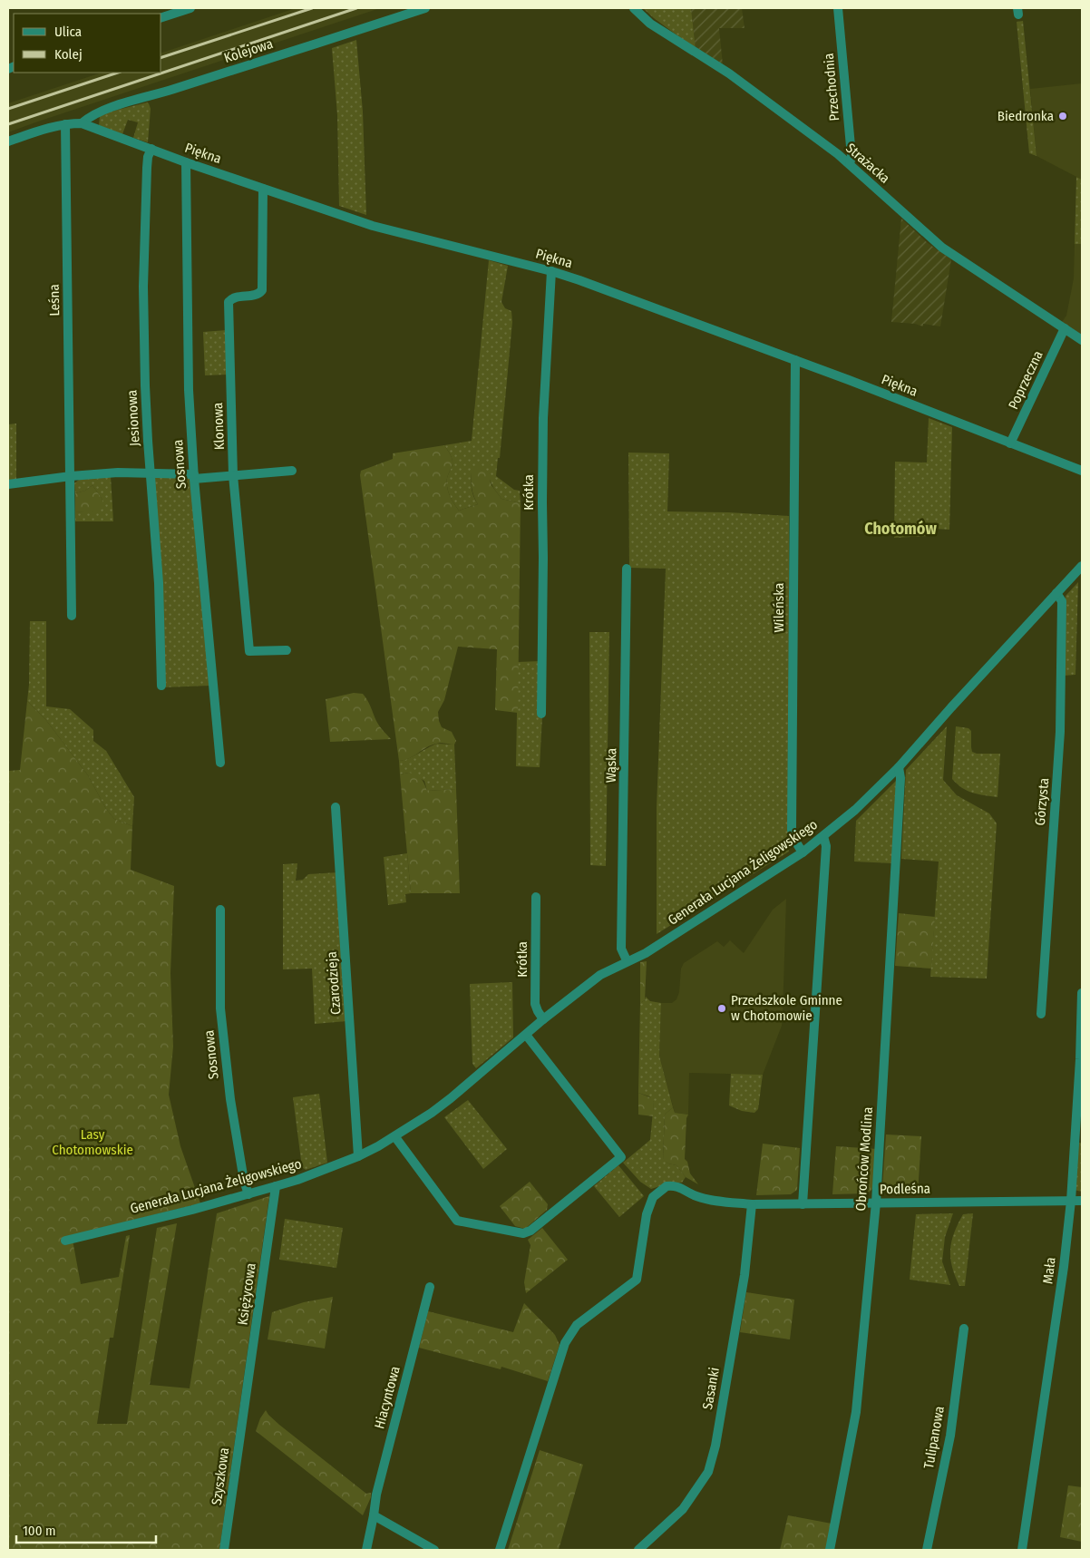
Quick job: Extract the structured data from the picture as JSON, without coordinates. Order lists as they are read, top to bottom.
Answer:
{
  "streets": {
    "street": [
      "Kolejowa",
      "Przechodnia",
      "Piękna",
      "Strażacka",
      "Leśna",
      "Poprzeczna",
      "Jesionowa",
      "Klonowa",
      "Sosnowa",
      "Krótka",
      "Wileńska",
      "Wąska",
      "Górzysta",
      "Generała Lucjana Żeligowskiego",
      "Czarodzieja",
      "Obrońców Modlina",
      "Podleśna",
      "Mała",
      "Księżycowa",
      "Sasanki",
      "Hiacyntowa",
      "Tulipanowa",
      "Szyszkowa"
    ]
  },
  "crossings": [
    ["Kolejowa", "Piękna"],
    ["Przechodnia", "Strażacka"],
    ["Piękna", "Leśna"],
    ["Piękna", "Poprzeczna"],
    ["Piękna", "Jesionowa"],
    ["Piękna", "Klonowa"],
    ["Piękna", "Sosnowa"],
    ["Piękna", "Krótka"],
    ["Piękna", "Wileńska"],
    ["Strażacka", "Poprzeczna"],
    ["Sosnowa", "Generała Lucjana Żeligowskiego"],
    ["Krótka", "Generała Lucjana Żeligowskiego"],
    ["Wileńska", "Generała Lucjana Żeligowskiego"],
    ["Wąska", "Generała Lucjana Żeligowskiego"],
    ["Górzysta", "Generała Lucjana Żeligowskiego"],
    ["Generała Lucjana Żeligowskiego", "Czarodzieja"],
    ["Generała Lucjana Żeligowskiego", "Obrońców Modlina"],
    ["Generała Lucjana Żeligowskiego", "Księżycowa"],
    ["Obrońców Modlina", "Podleśna"],
    ["Podleśna", "Mała"],
    ["Podleśna", "Sasanki"],
    ["Księżycowa", "Szyszkowa"]
  ],
  "districts": ["Chotomów"],
  "parks": ["Lasy Chotomowskie"],
  "places": ["Biedronka", "Przedszkole Gminne w Chotomowie"],
  "legend": ["Ulica", "Kolej"],
  "scale_bar": "100 m"
}
